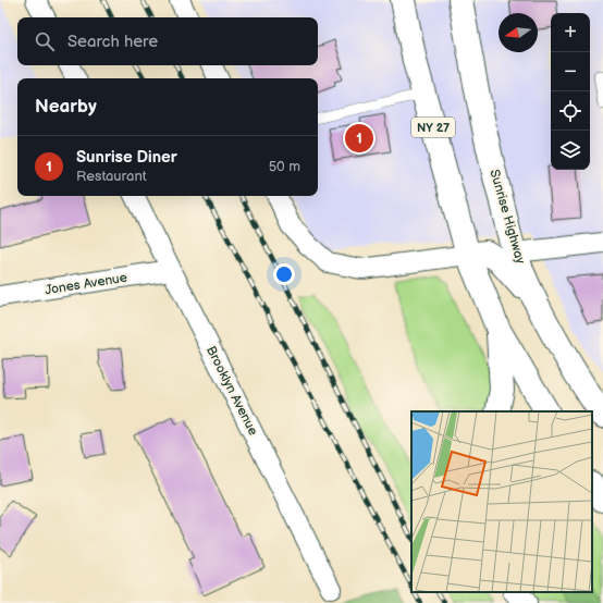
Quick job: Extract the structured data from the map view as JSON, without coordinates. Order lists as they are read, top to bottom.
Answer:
{
  "streets": {
    "highway": ["NY 27", "Sunrise Highway"],
    "street": ["Jones Avenue", "Brooklyn Avenue"]
  },
  "crossings": [
    ["Jones Avenue", "Brooklyn Avenue"]
  ],
  "north": "left",
  "page": {
    "map_buttons": ["+", "−"],
    "search": "Search here",
    "heading": "Nearby",
    "pins": "1",
    "list": [
      {
        "mark": "1",
        "name": "Sunrise Diner",
        "note": "Restaurant",
        "value": "50 m"
      }
    ]
  }
}
